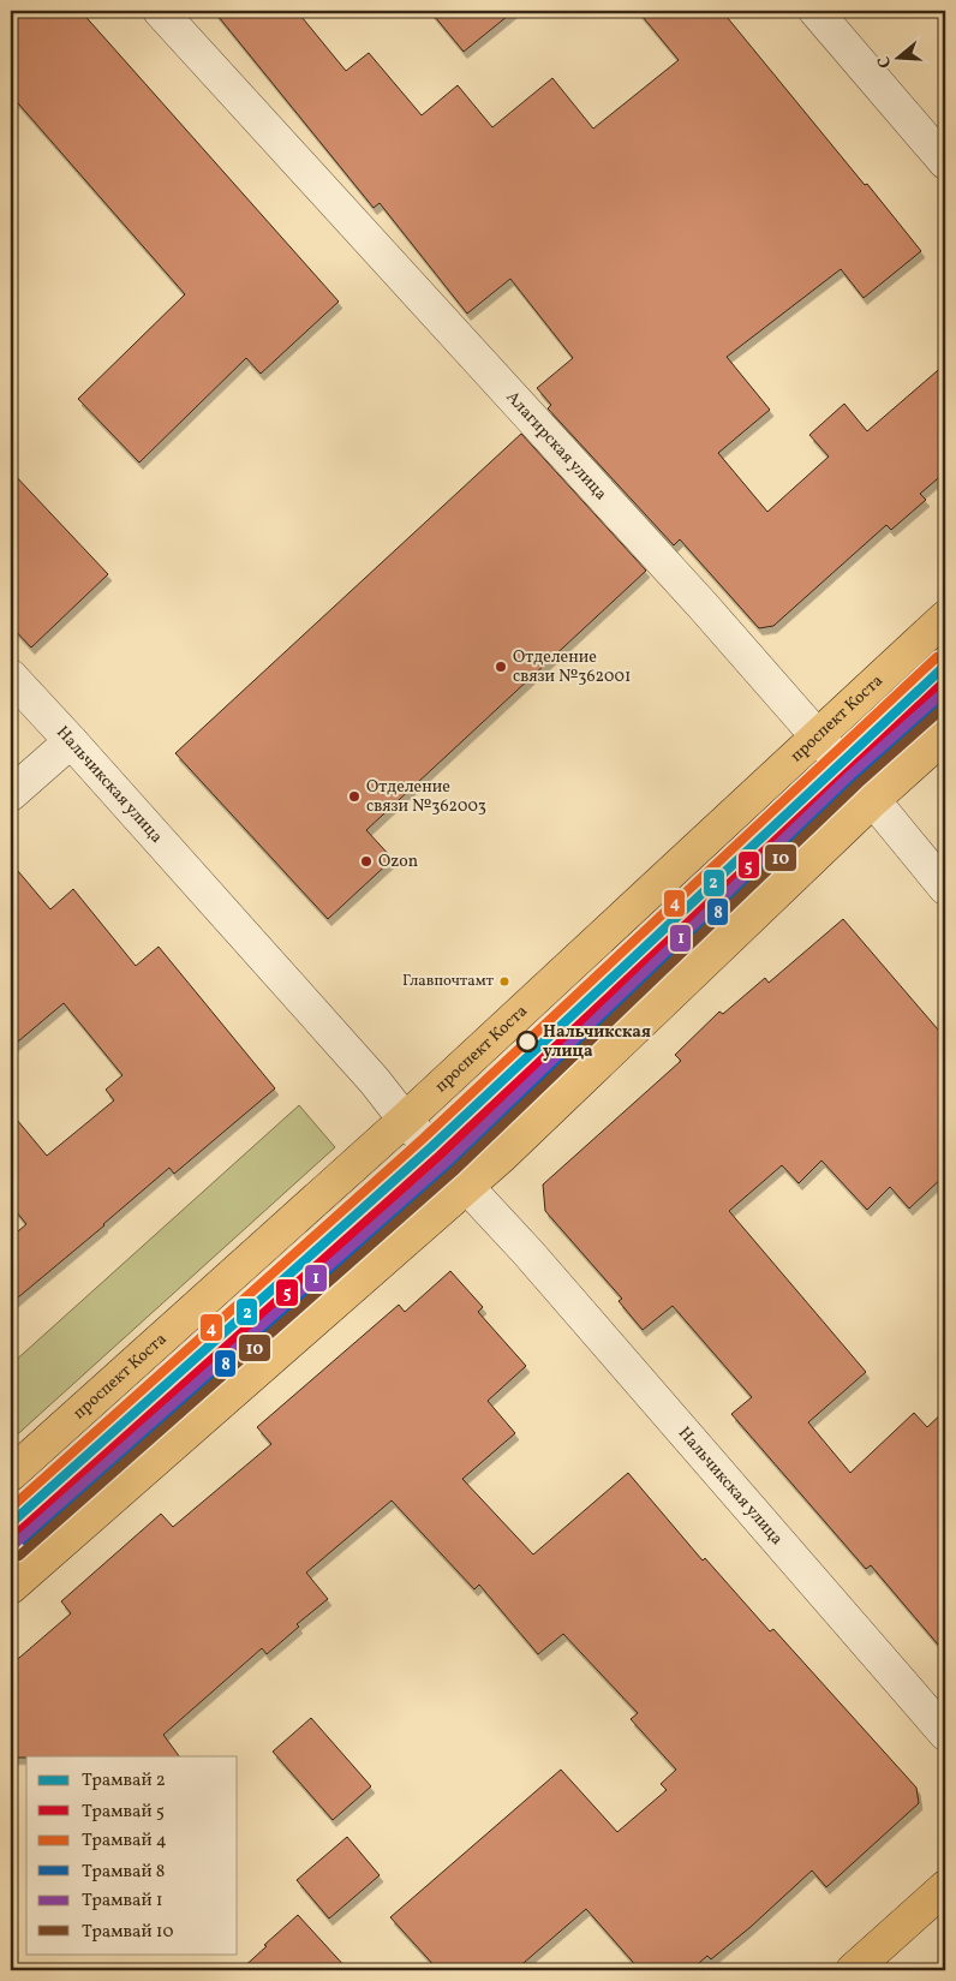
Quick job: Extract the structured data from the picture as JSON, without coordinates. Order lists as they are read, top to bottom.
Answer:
{
  "streets": {
    "main road": ["проспект Коста"],
    "street": ["Алагирская улица", "Нальчикская улица"]
  },
  "crossings": [
    ["Алагирская улица", "проспект Коста"],
    ["проспект Коста", "Нальчикская улица"]
  ],
  "places": [
    "Отделение связи №362001",
    "Отделение связи №362003",
    "Ozon",
    "Главпочтамт",
    "Нальчикская улица"
  ],
  "lines": [
    "tram line 4",
    "tram line 2",
    "tram line 5",
    "tram line 1",
    "tram line 8",
    "tram line 10"
  ],
  "legend": [
    "Трамвай 2",
    "Трамвай 5",
    "Трамвай 4",
    "Трамвай 8",
    "Трамвай 1",
    "Трамвай 10"
  ],
  "north": "left"
}
